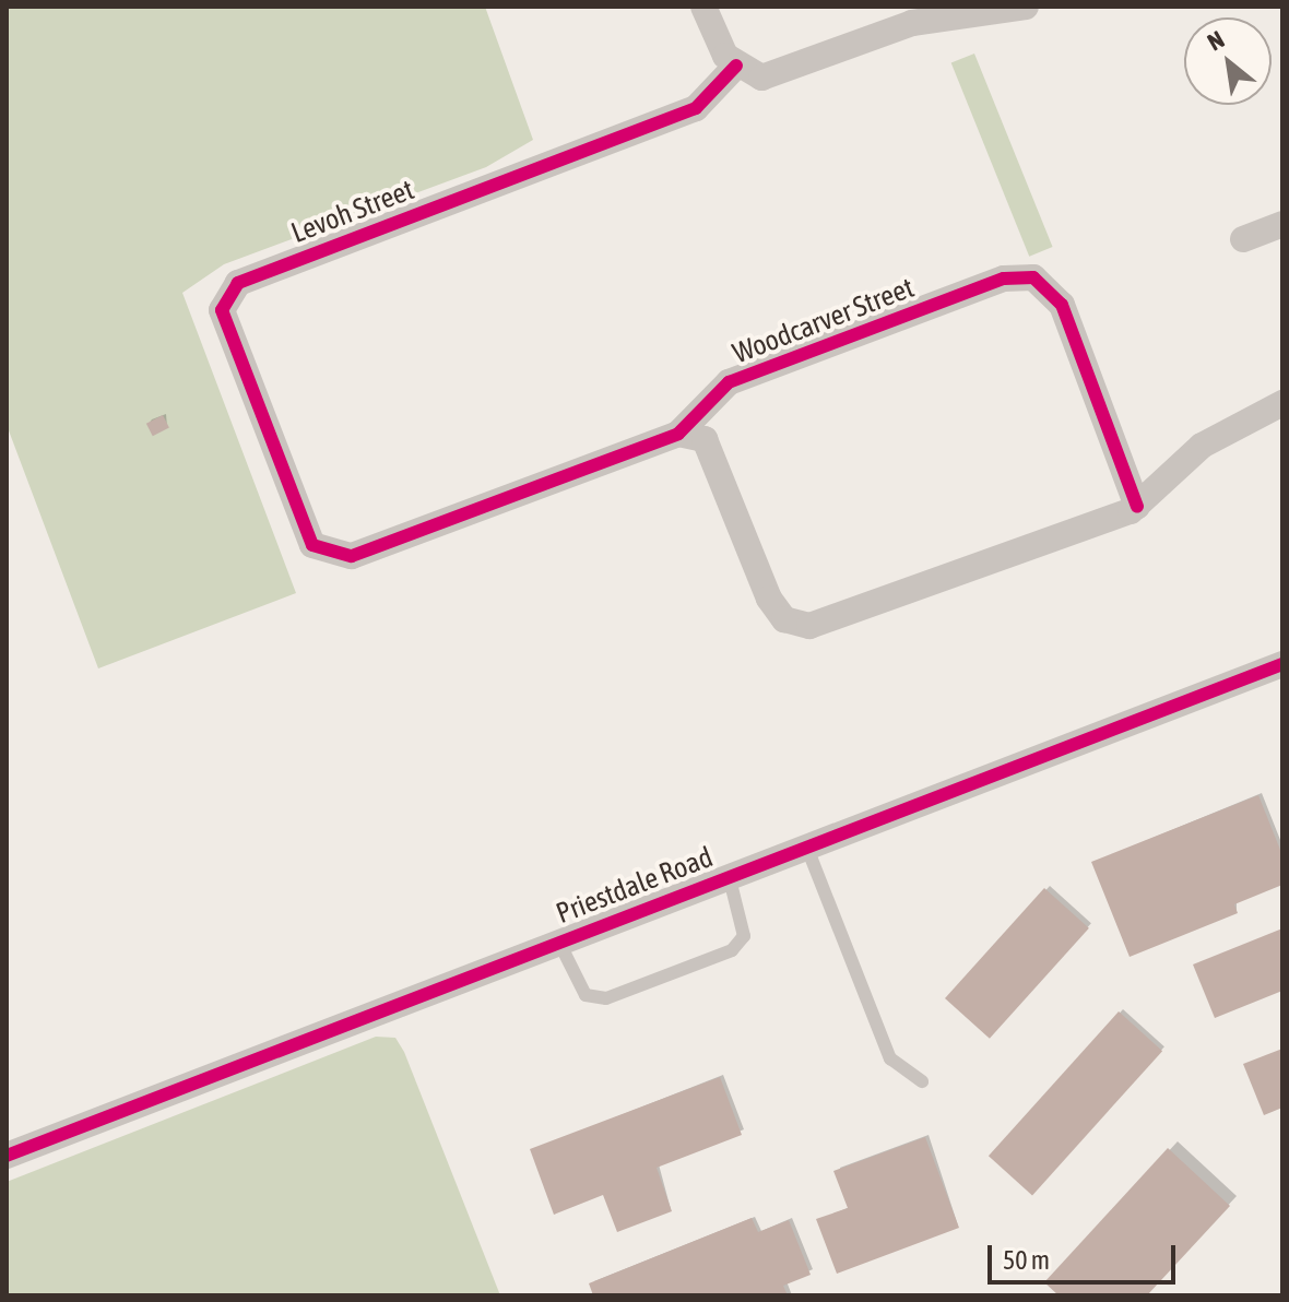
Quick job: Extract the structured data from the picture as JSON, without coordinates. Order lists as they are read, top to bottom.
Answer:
{
  "streets": {
    "street": ["Levoh Street", "Woodcarver Street", "Priestdale Road"]
  },
  "crossings": [
    ["Levoh Street", "Woodcarver Street"]
  ],
  "scale_bar": "50 m",
  "north": "top left"
}
